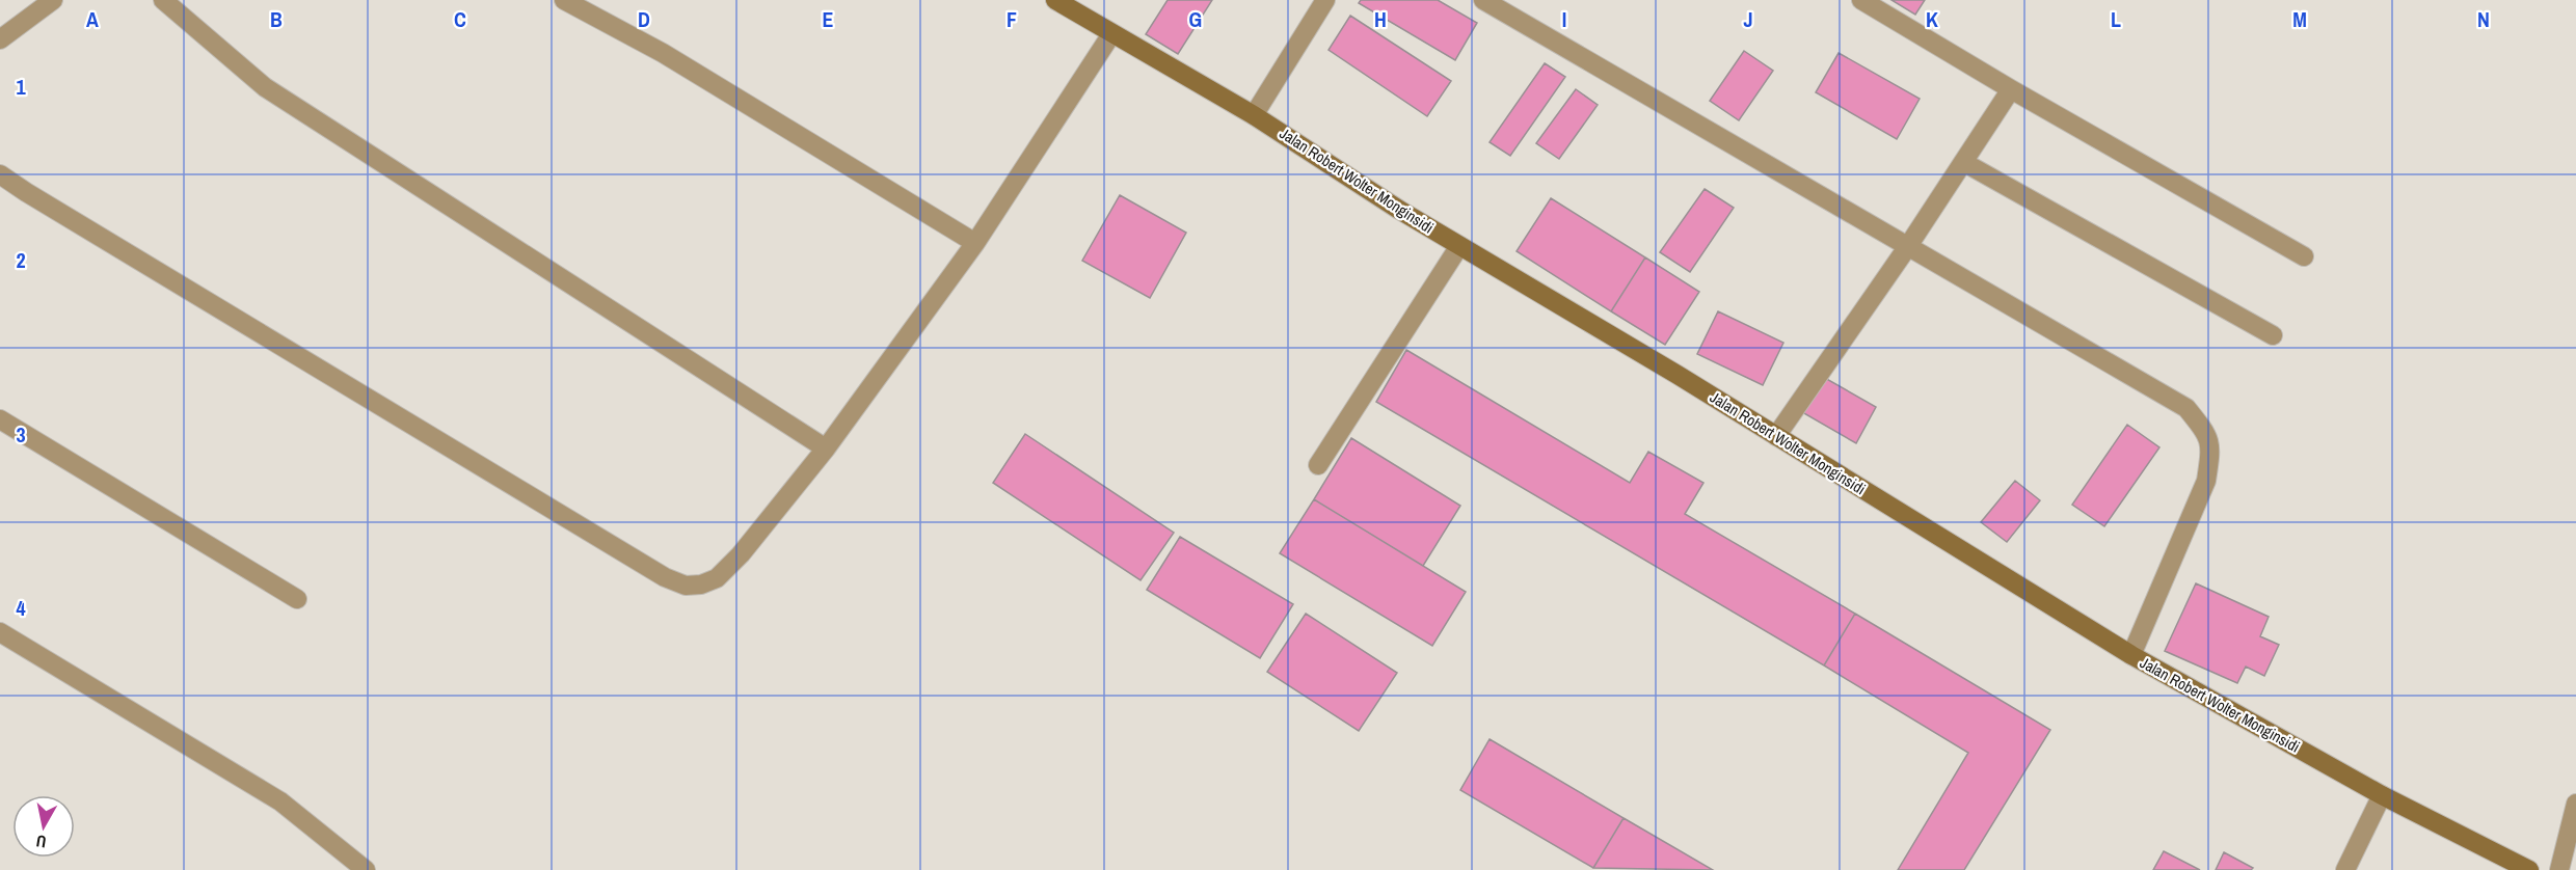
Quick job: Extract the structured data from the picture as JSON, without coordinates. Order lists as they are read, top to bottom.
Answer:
{
  "streets": {
    "main road": ["Jalan Robert Wolter Monginsidi"]
  },
  "north": "bottom",
  "grid": {
    "columns": [
      "A",
      "B",
      "C",
      "D",
      "E",
      "F",
      "G",
      "H",
      "I",
      "J",
      "K",
      "L",
      "M",
      "N"
    ],
    "rows": [
      "1",
      "2",
      "3",
      "4"
    ]
  }
}
